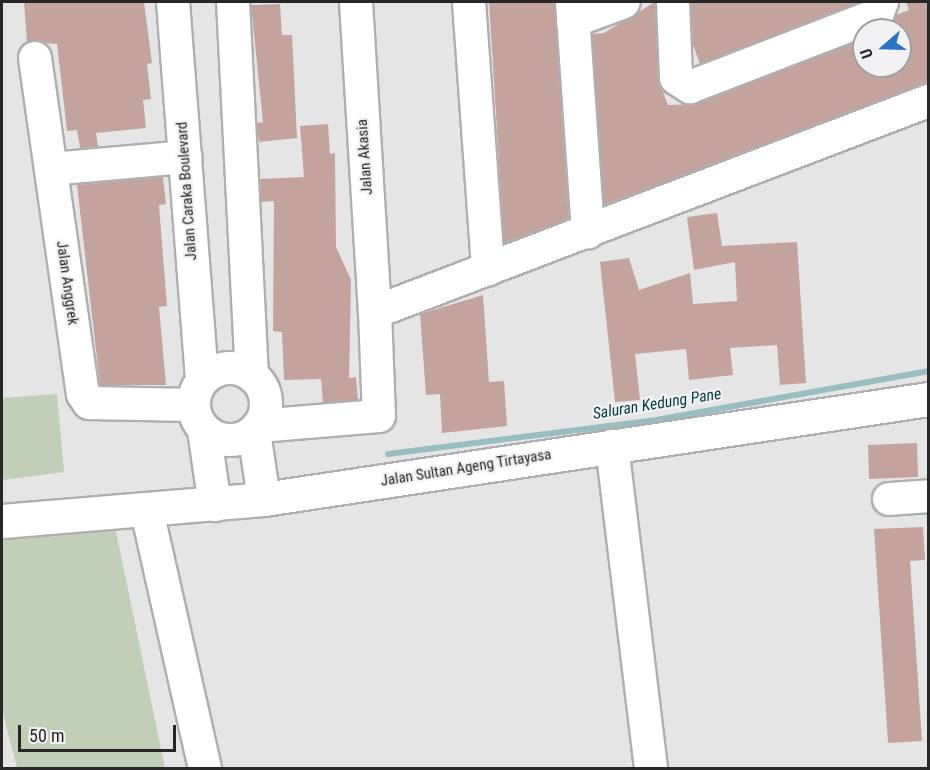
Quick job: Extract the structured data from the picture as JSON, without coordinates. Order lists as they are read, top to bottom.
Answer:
{
  "streets": {
    "main road": ["Jalan Sultan Ageng Tirtayasa"],
    "street": ["Jalan Akasia", "Jalan Caraka Boulevard", "Jalan Anggrek"]
  },
  "crossings": [
    ["Jalan Caraka Boulevard", "Jalan Anggrek"],
    ["Jalan Caraka Boulevard", "Jalan Sultan Ageng Tirtayasa"],
    ["Jalan Anggrek", "Jalan Sultan Ageng Tirtayasa"]
  ],
  "water": ["Saluran Kedung Pane"],
  "scale_bar": "50 m",
  "north": "left"
}
